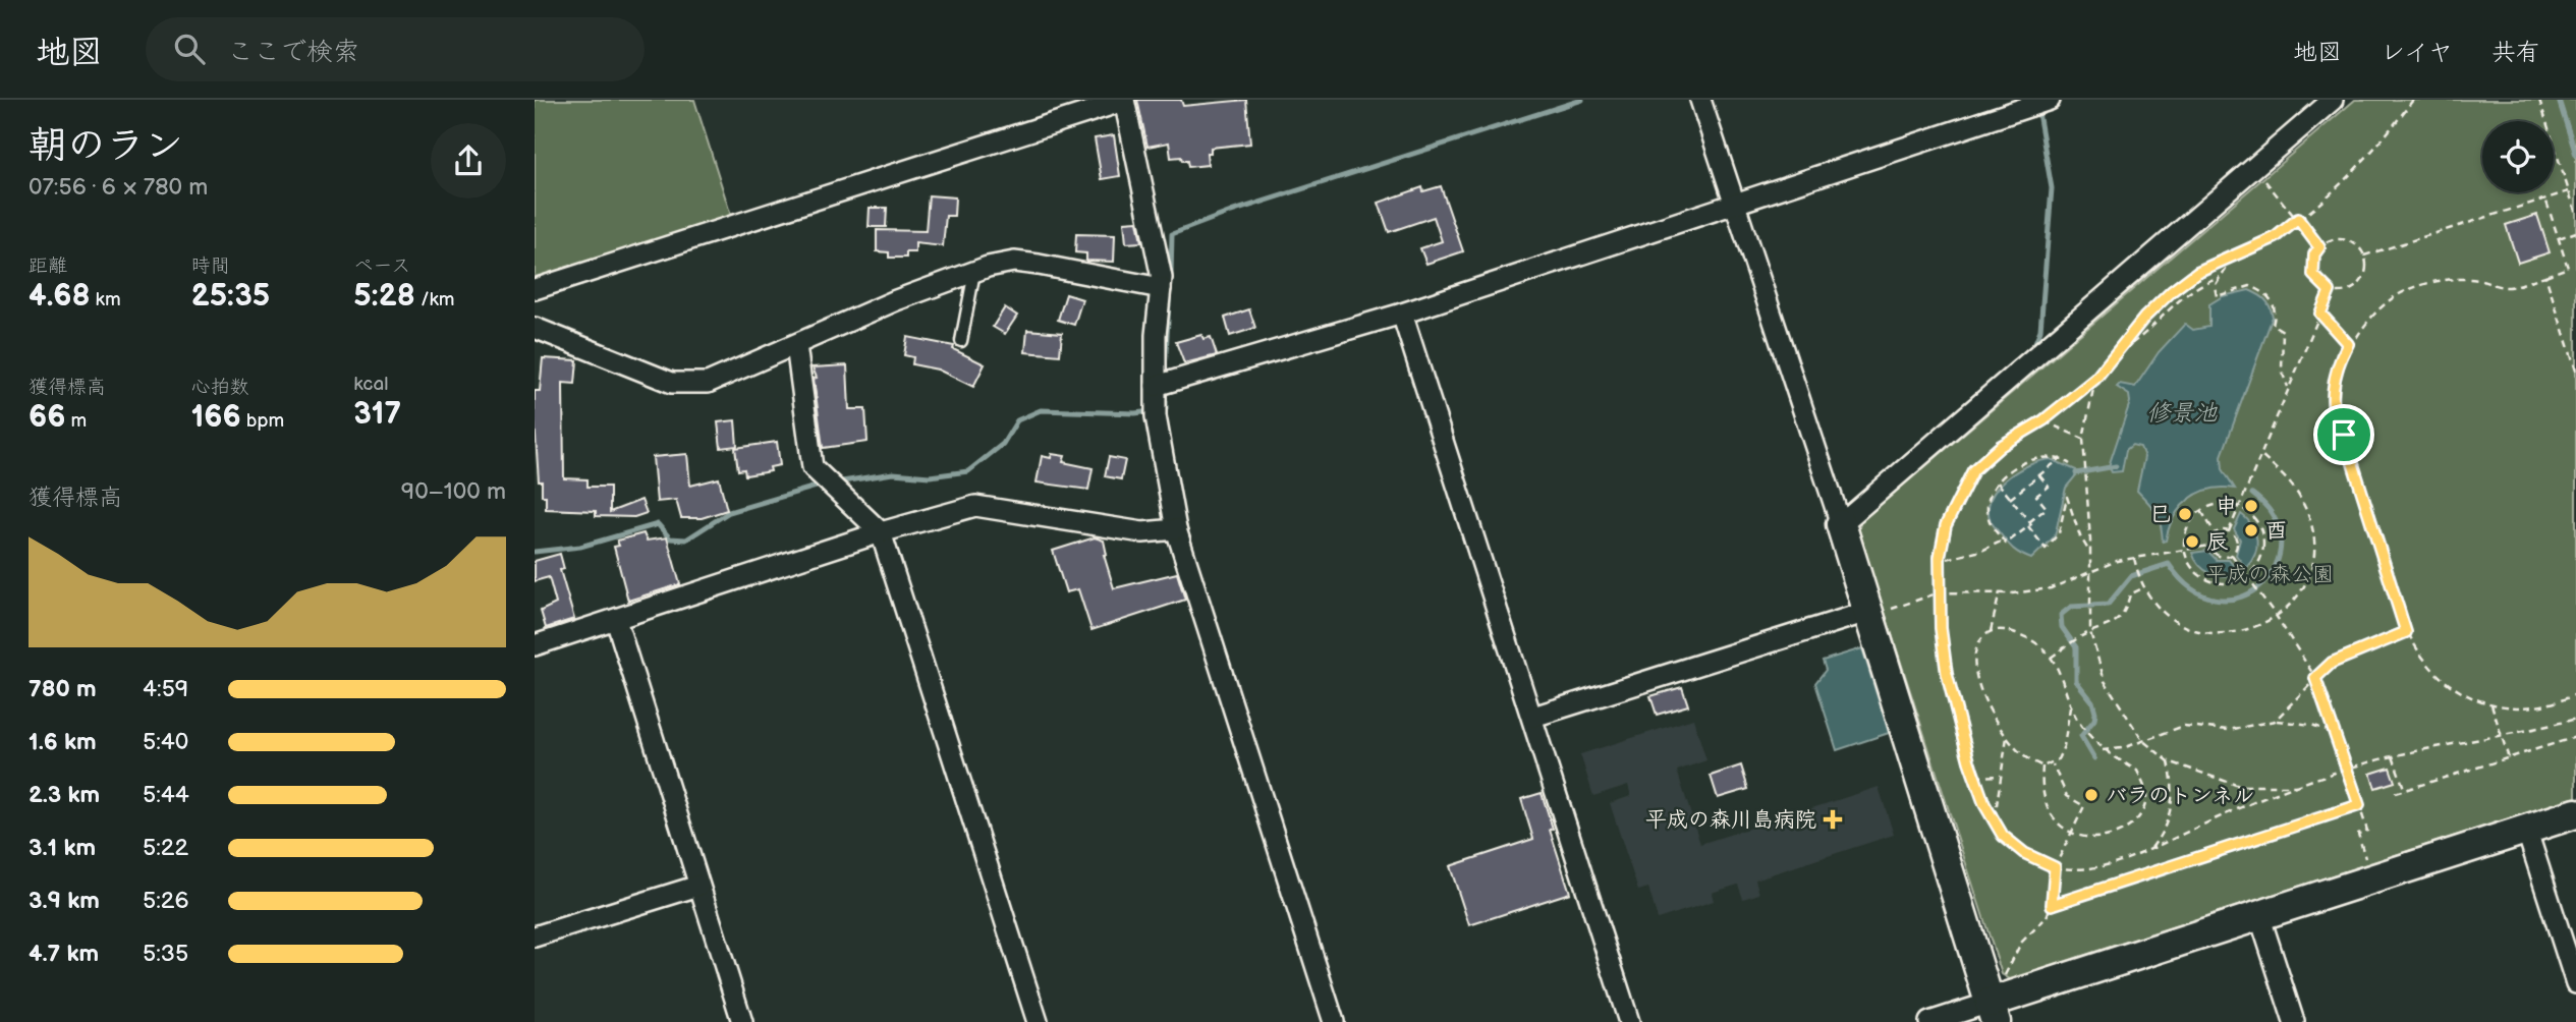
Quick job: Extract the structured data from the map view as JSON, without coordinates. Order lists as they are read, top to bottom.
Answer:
{
  "water": ["修景池"],
  "parks": ["平成の森公園"],
  "places": {
    "other": [
      "申",
      "巳",
      "酉",
      "辰",
      "バラのトンネル"
    ],
    "health": ["平成の森川島病院"]
  },
  "page": {
    "header": "地図",
    "search": "ここで検索",
    "nav": ["地図", "レイヤ", "共有"],
    "heading": ["朝のラン", "07:56 · 6 × 780 m"],
    "stats": [
      ["距離", "4.68 km"],
      ["時間", "25:35"],
      ["ペース", "5:28 /km"],
      ["獲得標高", "66 m"],
      ["心拍数", "166 bpm"],
      ["kcal", "317"]
    ],
    "chart": ["獲得標高", "90–100 m"],
    "list": [
      {
        "name": "780 m",
        "note": "4:59"
      },
      {
        "name": "1.6 km",
        "note": "5:40"
      },
      {
        "name": "2.3 km",
        "note": "5:44"
      },
      {
        "name": "3.1 km",
        "note": "5:22"
      },
      {
        "name": "3.9 km",
        "note": "5:26"
      },
      {
        "name": "4.7 km",
        "note": "5:35"
      }
    ]
  }
}
